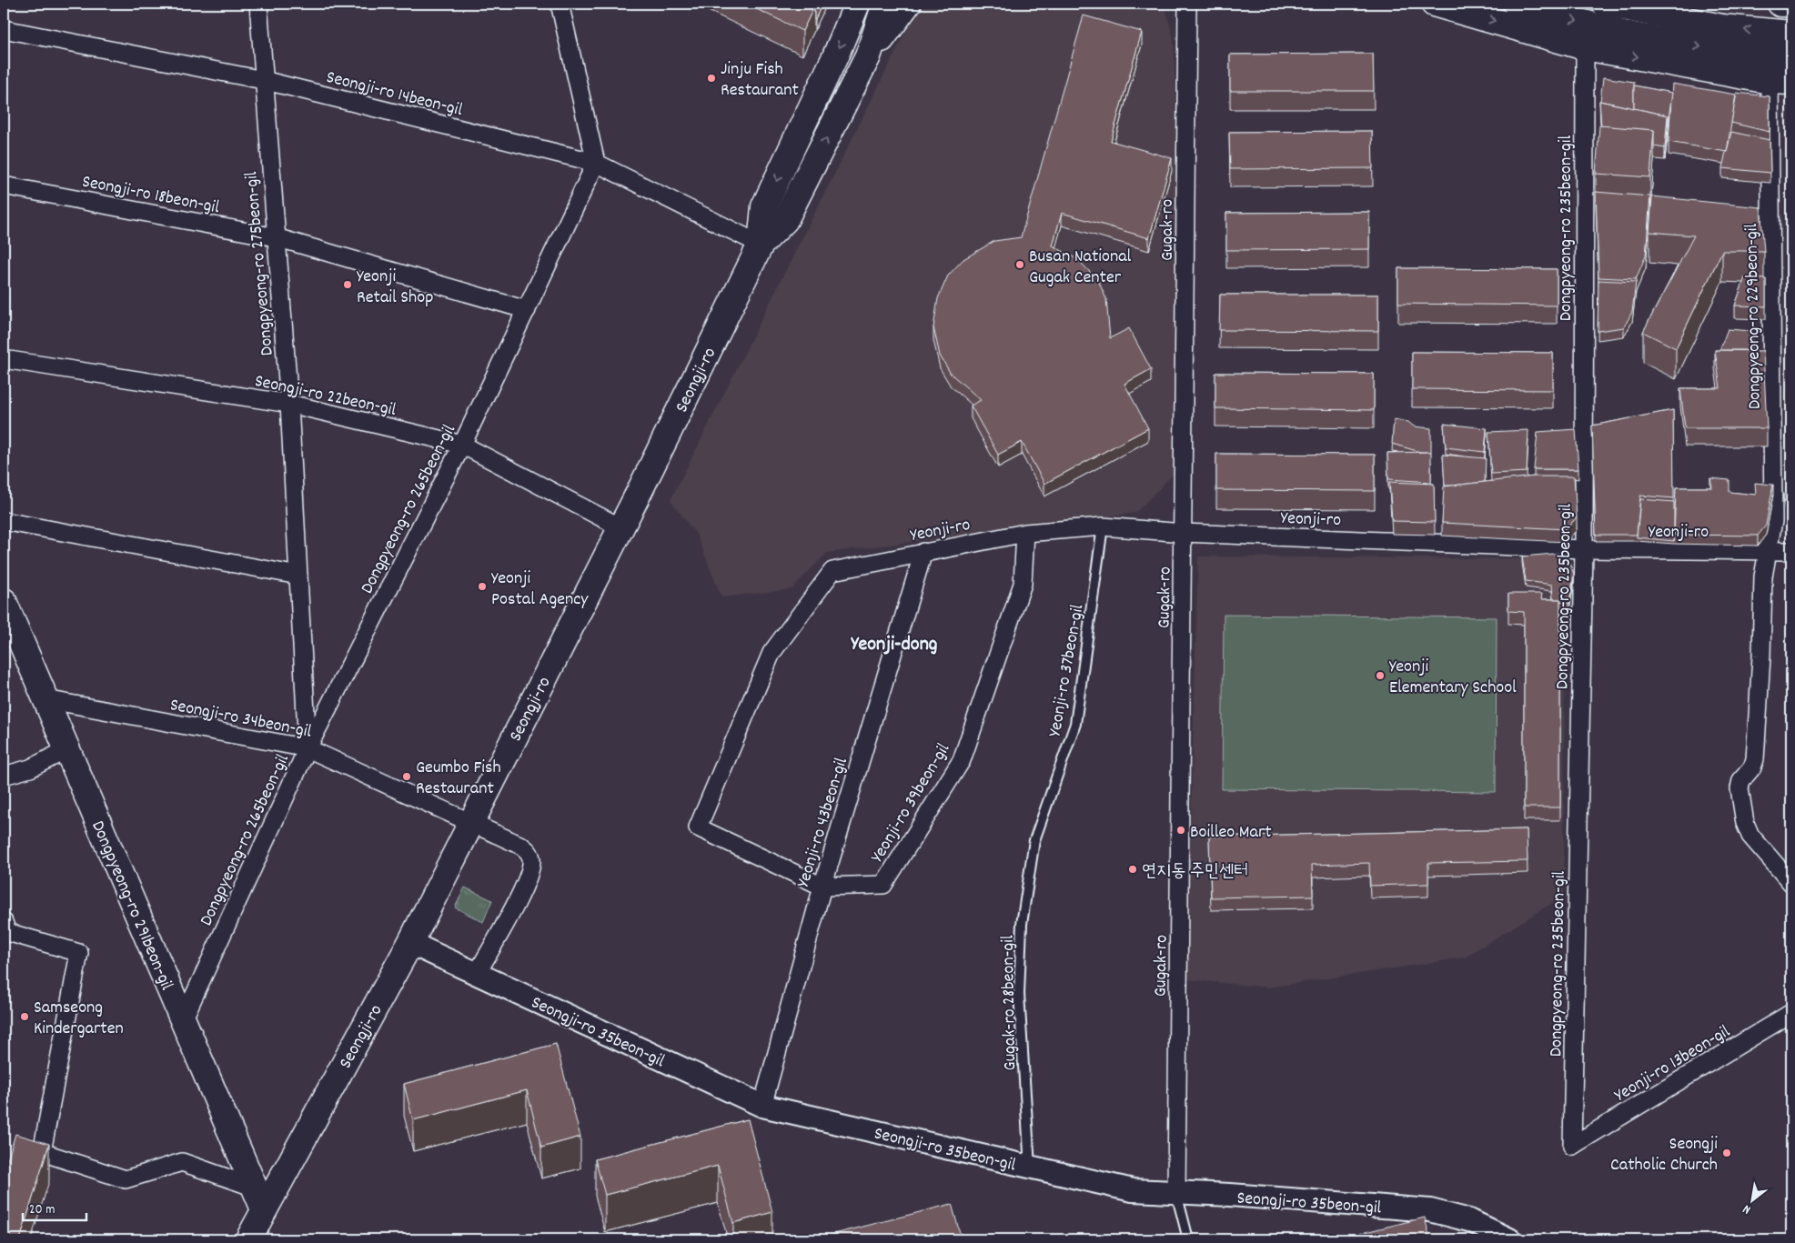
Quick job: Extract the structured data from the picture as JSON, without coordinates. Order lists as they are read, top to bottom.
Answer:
{
  "streets": {
    "main road": ["Seongji-ro", "Dongpyeong-ro 291beon-gil"],
    "street": [
      "Seongji-ro 14beon-gil",
      "Seongji-ro 18beon-gil",
      "Dongpyeong-ro 235beon-gil",
      "Gugak-ro",
      "Dongpyeong-ro 275beon-gil",
      "Dongpyeong-ro 229beon-gil",
      "Seongji-ro 22beon-gil",
      "Dongpyeong-ro 265beon-gil",
      "Yeonji-ro",
      "Seongji-ro 34beon-gil",
      "Yeonji-ro 39beon-gil",
      "Yeonji-ro 43beon-gil",
      "Seongji-ro 35beon-gil",
      "Yeonji-ro 13beon-gil"
    ],
    "lane": ["Yeonji-ro 37beon-gil", "Gugak-ro 28beon-gil"]
  },
  "crossings": [
    ["Seongji-ro 14beon-gil", "Dongpyeong-ro 275beon-gil"],
    ["Seongji-ro 14beon-gil", "Seongji-ro"],
    ["Seongji-ro 14beon-gil", "Dongpyeong-ro 265beon-gil"],
    ["Seongji-ro 18beon-gil", "Dongpyeong-ro 275beon-gil"],
    ["Seongji-ro 18beon-gil", "Dongpyeong-ro 265beon-gil"],
    ["Dongpyeong-ro 235beon-gil", "Yeonji-ro"],
    ["Dongpyeong-ro 235beon-gil", "Yeonji-ro 13beon-gil"],
    ["Gugak-ro", "Yeonji-ro"],
    ["Gugak-ro", "Seongji-ro 35beon-gil"],
    ["Dongpyeong-ro 275beon-gil", "Seongji-ro 22beon-gil"],
    ["Dongpyeong-ro 275beon-gil", "Dongpyeong-ro 265beon-gil"],
    ["Dongpyeong-ro 275beon-gil", "Seongji-ro 34beon-gil"],
    ["Dongpyeong-ro 229beon-gil", "Yeonji-ro"],
    ["Seongji-ro", "Seongji-ro 22beon-gil"],
    ["Seongji-ro", "Seongji-ro 34beon-gil"],
    ["Seongji-ro", "Dongpyeong-ro 291beon-gil"],
    ["Seongji-ro", "Seongji-ro 35beon-gil"],
    ["Seongji-ro 22beon-gil", "Dongpyeong-ro 265beon-gil"],
    ["Dongpyeong-ro 265beon-gil", "Seongji-ro 34beon-gil"],
    ["Dongpyeong-ro 265beon-gil", "Dongpyeong-ro 291beon-gil"],
    ["Yeonji-ro", "Yeonji-ro 37beon-gil"],
    ["Yeonji-ro", "Yeonji-ro 39beon-gil"],
    ["Yeonji-ro", "Yeonji-ro 43beon-gil"],
    ["Yeonji-ro 37beon-gil", "Gugak-ro 28beon-gil"],
    ["Seongji-ro 34beon-gil", "Dongpyeong-ro 291beon-gil"],
    ["Seongji-ro 34beon-gil", "Seongji-ro 35beon-gil"],
    ["Yeonji-ro 39beon-gil", "Yeonji-ro 43beon-gil"],
    ["Yeonji-ro 43beon-gil", "Seongji-ro 35beon-gil"],
    ["Gugak-ro 28beon-gil", "Seongji-ro 35beon-gil"]
  ],
  "districts": ["Yeonji-dong"],
  "places": [
    "Jinju Fish Restaurant",
    "Busan National Gugak Center",
    "Yeonji Retail Shop",
    "Yeonji Postal Agency",
    "Yeonji Elementary School",
    "Geumbo Fish Restaurant",
    "Boilleo Mart",
    "연지동 주민센터",
    "Samseong Kindergarten",
    "Seongji Catholic Church"
  ],
  "scale_bar": "20 m",
  "north": "bottom left"
}
